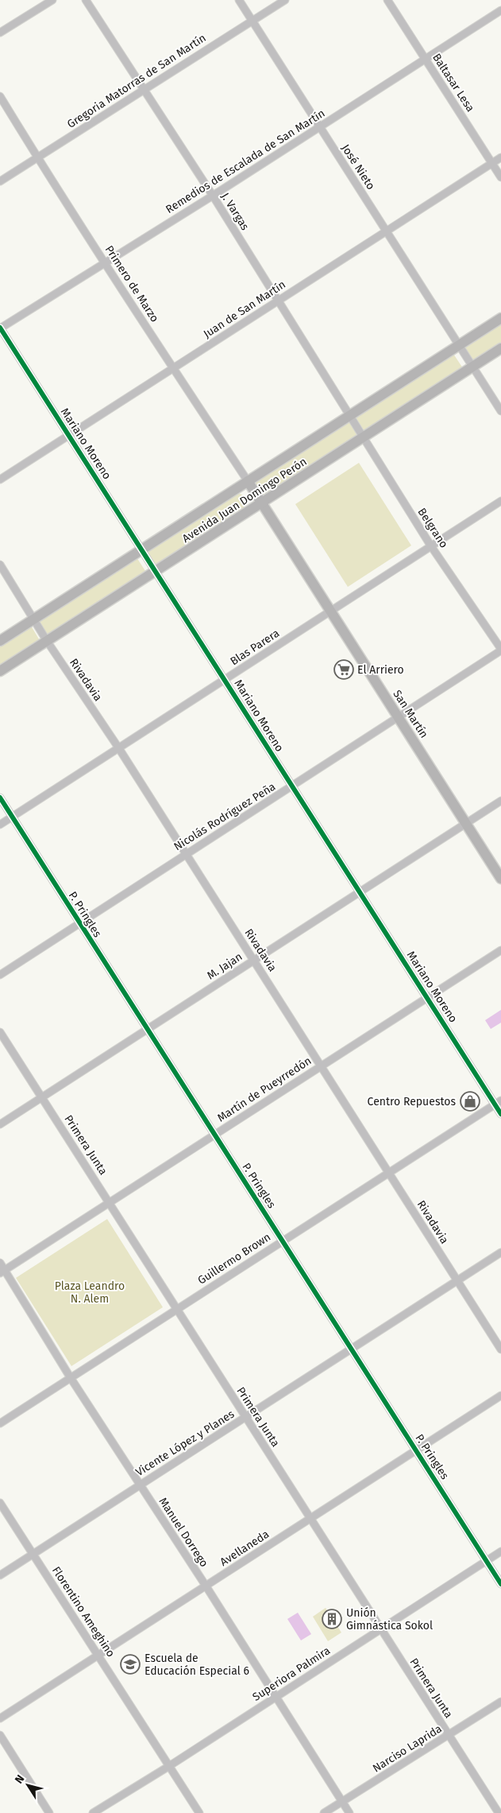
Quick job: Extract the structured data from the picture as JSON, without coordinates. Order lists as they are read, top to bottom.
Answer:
{
  "streets": {
    "main road": ["Avenida Juan Domingo Perón", "San Martín"],
    "street": [
      "Gregoria Matorras de San Martín",
      "Baltasar Lesa",
      "Remedios de Escalada de San Martín",
      "José Nieto",
      "J. Vargas",
      "Primero de Marzo",
      "Juan de San Martín",
      "Mariano Moreno",
      "Belgrano",
      "Blas Parera",
      "Rivadavia",
      "Nicolás Rodríguez Peña",
      "P. Pringles",
      "M. Jajan",
      "Martín de Pueyrredón",
      "Primera Junta",
      "Guillermo Brown",
      "Vicente López y Planes",
      "Manuel Dorrego",
      "Avellaneda",
      "Florentino Ameghino",
      "Superiora Palmira",
      "Narciso Laprida"
    ]
  },
  "crossings": [
    ["Gregoria Matorras de San Martín", "José Nieto"],
    ["Gregoria Matorras de San Martín", "J. Vargas"],
    ["Gregoria Matorras de San Martín", "Primero de Marzo"],
    ["Baltasar Lesa", "Remedios de Escalada de San Martín"],
    ["Baltasar Lesa", "Juan de San Martín"],
    ["Remedios de Escalada de San Martín", "José Nieto"],
    ["Remedios de Escalada de San Martín", "J. Vargas"],
    ["Remedios de Escalada de San Martín", "Primero de Marzo"],
    ["Remedios de Escalada de San Martín", "Mariano Moreno"],
    ["José Nieto", "Juan de San Martín"],
    ["José Nieto", "Avenida Juan Domingo Perón"],
    ["J. Vargas", "Juan de San Martín"],
    ["J. Vargas", "Avenida Juan Domingo Perón"],
    ["J. Vargas", "Belgrano"],
    ["Primero de Marzo", "Juan de San Martín"],
    ["Primero de Marzo", "Avenida Juan Domingo Perón"],
    ["Primero de Marzo", "San Martín"],
    ["Juan de San Martín", "Mariano Moreno"],
    ["Mariano Moreno", "Avenida Juan Domingo Perón"],
    ["Mariano Moreno", "Blas Parera"],
    ["Mariano Moreno", "Nicolás Rodríguez Peña"],
    ["Mariano Moreno", "M. Jajan"],
    ["Mariano Moreno", "Martín de Pueyrredón"],
    ["Mariano Moreno", "Guillermo Brown"],
    ["Avenida Juan Domingo Perón", "Belgrano"],
    ["Avenida Juan Domingo Perón", "Rivadavia"],
    ["Avenida Juan Domingo Perón", "San Martín"],
    ["Belgrano", "Blas Parera"],
    ["Belgrano", "Nicolás Rodríguez Peña"],
    ["Blas Parera", "Rivadavia"],
    ["Blas Parera", "San Martín"],
    ["Blas Parera", "P. Pringles"],
    ["Rivadavia", "Nicolás Rodríguez Peña"],
    ["Rivadavia", "M. Jajan"],
    ["Rivadavia", "Martín de Pueyrredón"],
    ["Rivadavia", "Guillermo Brown"],
    ["Rivadavia", "Vicente López y Planes"],
    ["San Martín", "Nicolás Rodríguez Peña"],
    ["San Martín", "M. Jajan"],
    ["Nicolás Rodríguez Peña", "P. Pringles"],
    ["P. Pringles", "M. Jajan"],
    ["P. Pringles", "Martín de Pueyrredón"],
    ["P. Pringles", "Guillermo Brown"],
    ["P. Pringles", "Vicente López y Planes"],
    ["P. Pringles", "Avellaneda"],
    ["P. Pringles", "Superiora Palmira"],
    ["M. Jajan", "Primera Junta"],
    ["Martín de Pueyrredón", "Primera Junta"],
    ["Martín de Pueyrredón", "Manuel Dorrego"],
    ["Primera Junta", "Guillermo Brown"],
    ["Primera Junta", "Vicente López y Planes"],
    ["Primera Junta", "Avellaneda"],
    ["Primera Junta", "Superiora Palmira"],
    ["Primera Junta", "Narciso Laprida"],
    ["Guillermo Brown", "Manuel Dorrego"],
    ["Vicente López y Planes", "Manuel Dorrego"],
    ["Vicente López y Planes", "Florentino Ameghino"],
    ["Manuel Dorrego", "Avellaneda"],
    ["Manuel Dorrego", "Superiora Palmira"],
    ["Manuel Dorrego", "Narciso Laprida"],
    ["Avellaneda", "Florentino Ameghino"],
    ["Florentino Ameghino", "Superiora Palmira"]
  ],
  "parks": ["Plaza Leandro N. Alem"],
  "places": {
    "supermarket": ["El Arriero"],
    "shop": ["Centro Repuestos"],
    "building": ["Unión Gimnástica Sokol"],
    "school or university": ["Escuela de Educación Especial 6"]
  },
  "north": "top left"
}
